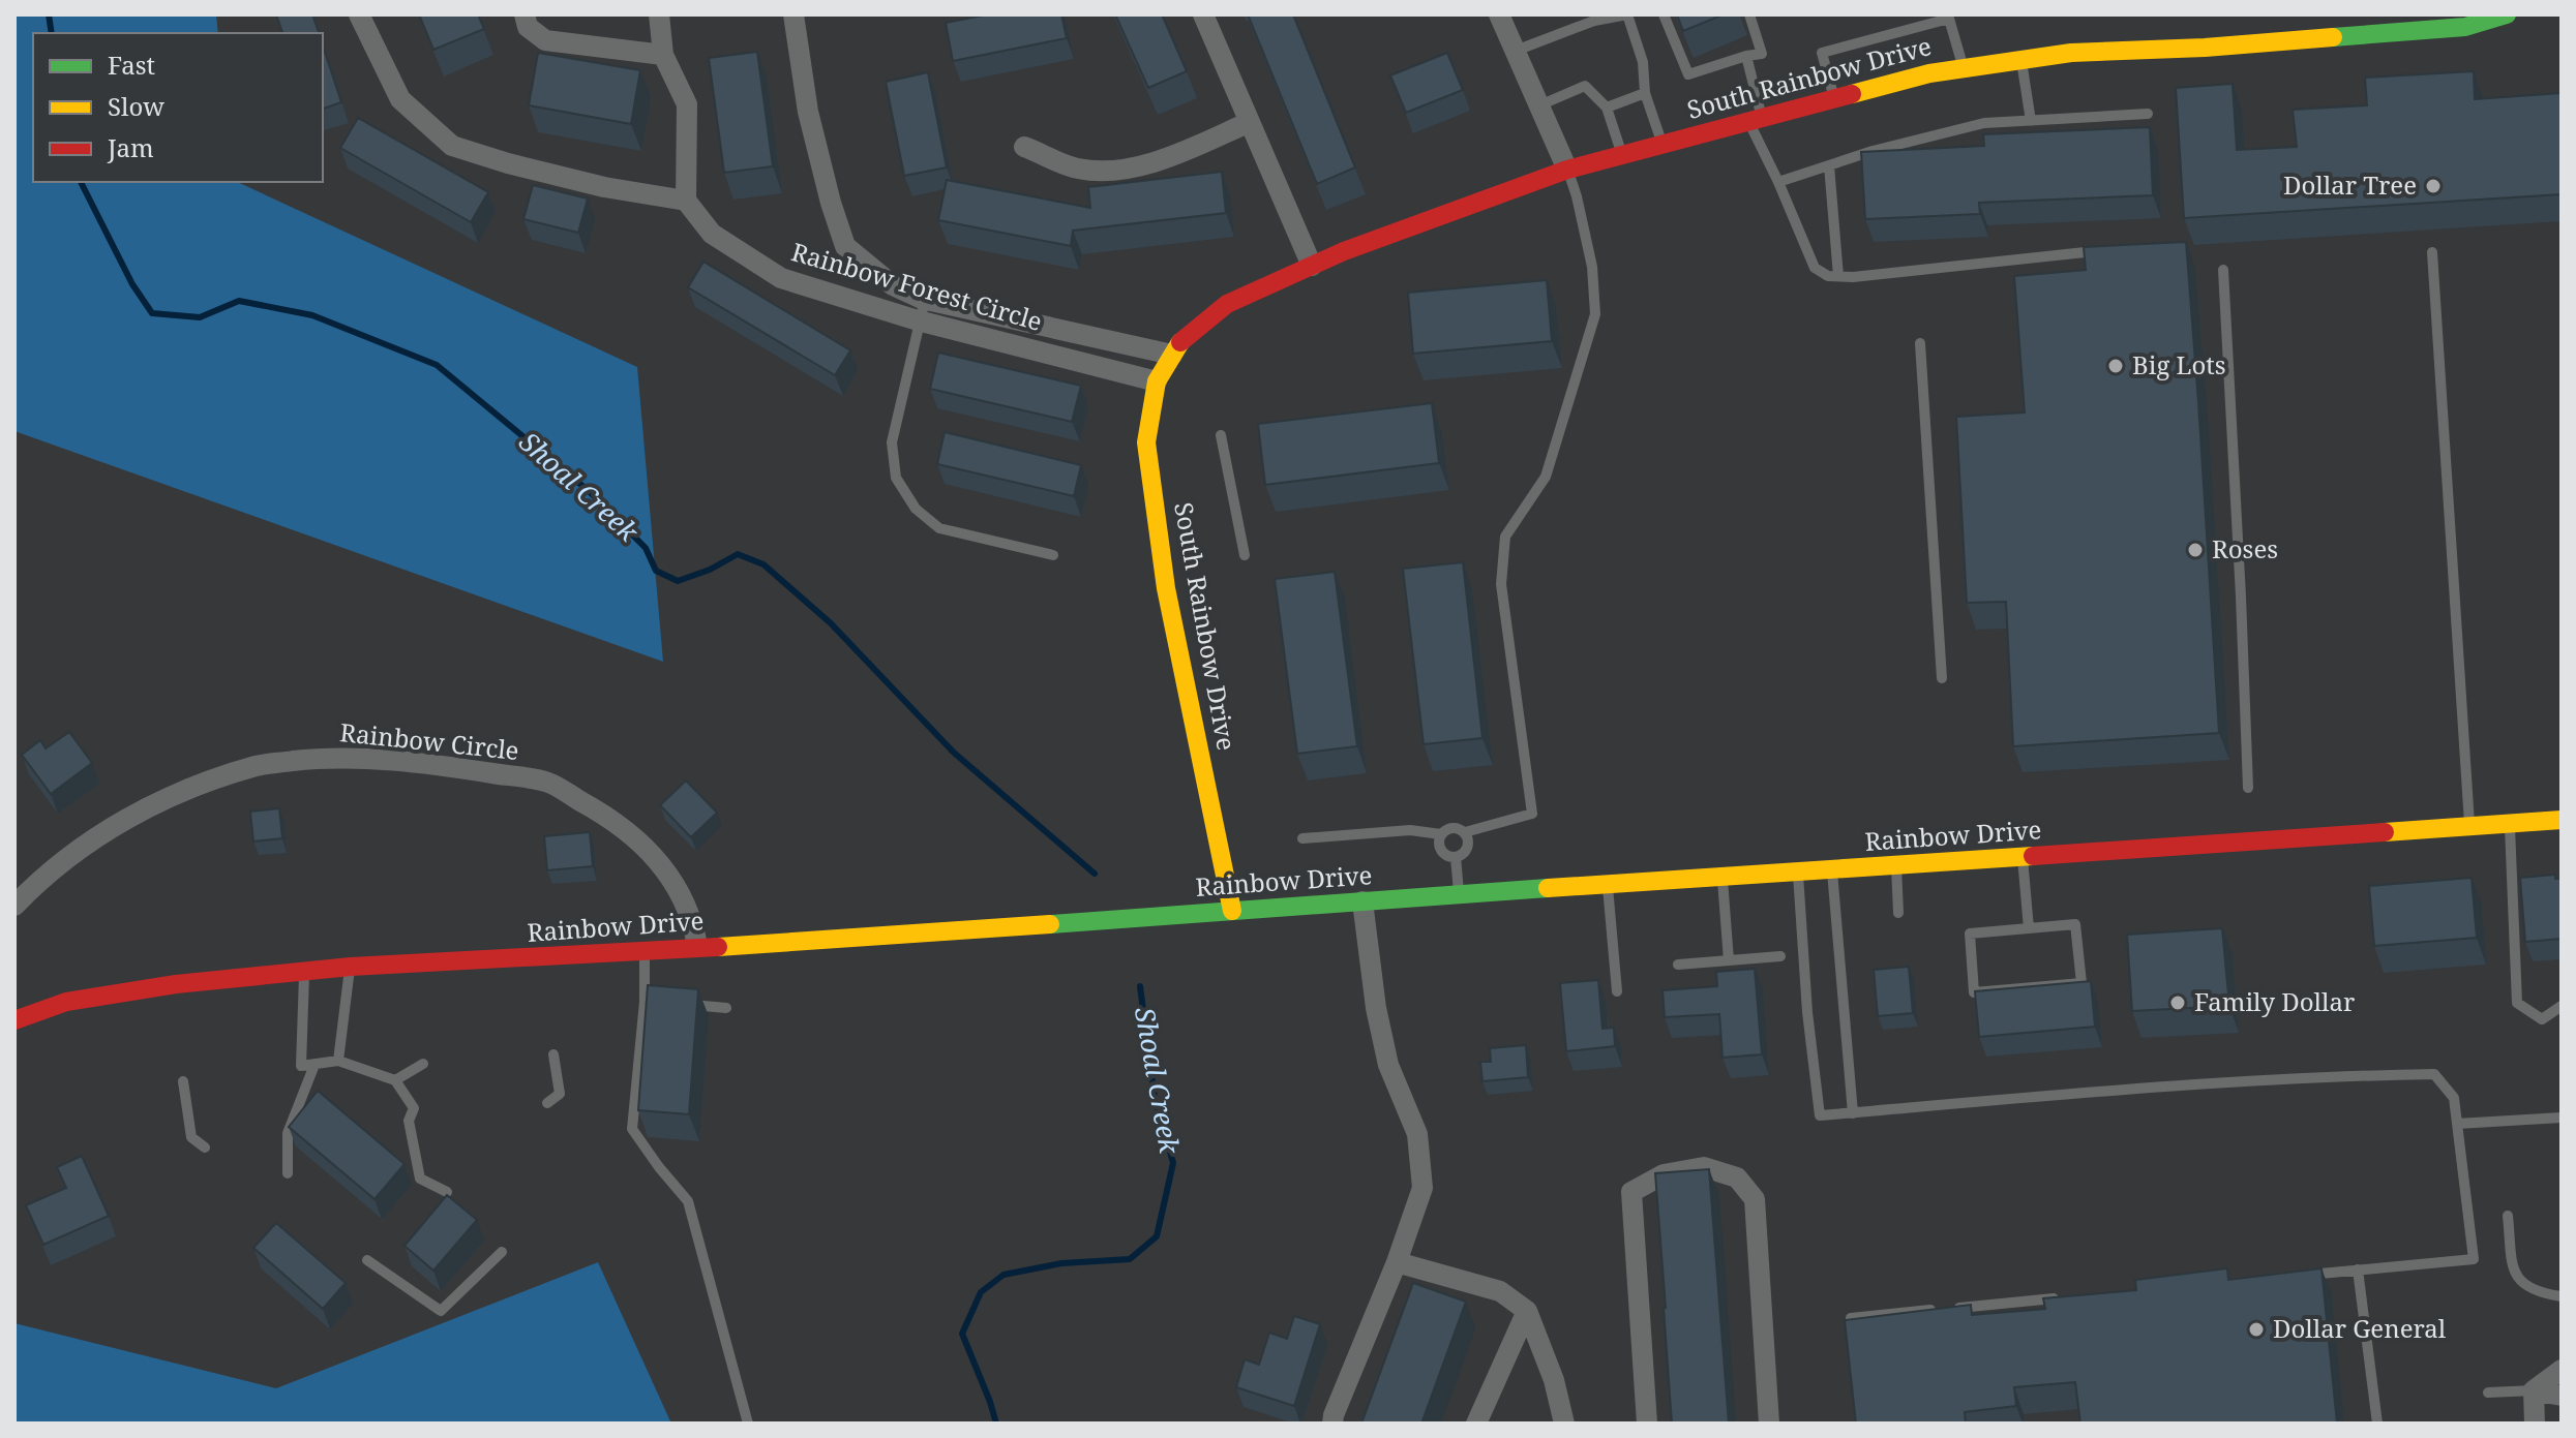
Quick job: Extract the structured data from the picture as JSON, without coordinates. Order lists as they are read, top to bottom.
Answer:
{
  "streets": {
    "street": [
      "South Rainbow Drive",
      "Rainbow Forest Circle",
      "Rainbow Circle",
      "Rainbow Drive"
    ]
  },
  "crossings": [
    ["South Rainbow Drive", "Rainbow Forest Circle"],
    ["South Rainbow Drive", "Rainbow Drive"],
    ["Rainbow Circle", "Rainbow Drive"]
  ],
  "water": ["Shoal Creek"],
  "places": [
    "Dollar Tree",
    "Big Lots",
    "Roses",
    "Family Dollar",
    "Dollar General"
  ],
  "legend": ["Fast", "Slow", "Jam"]
}
